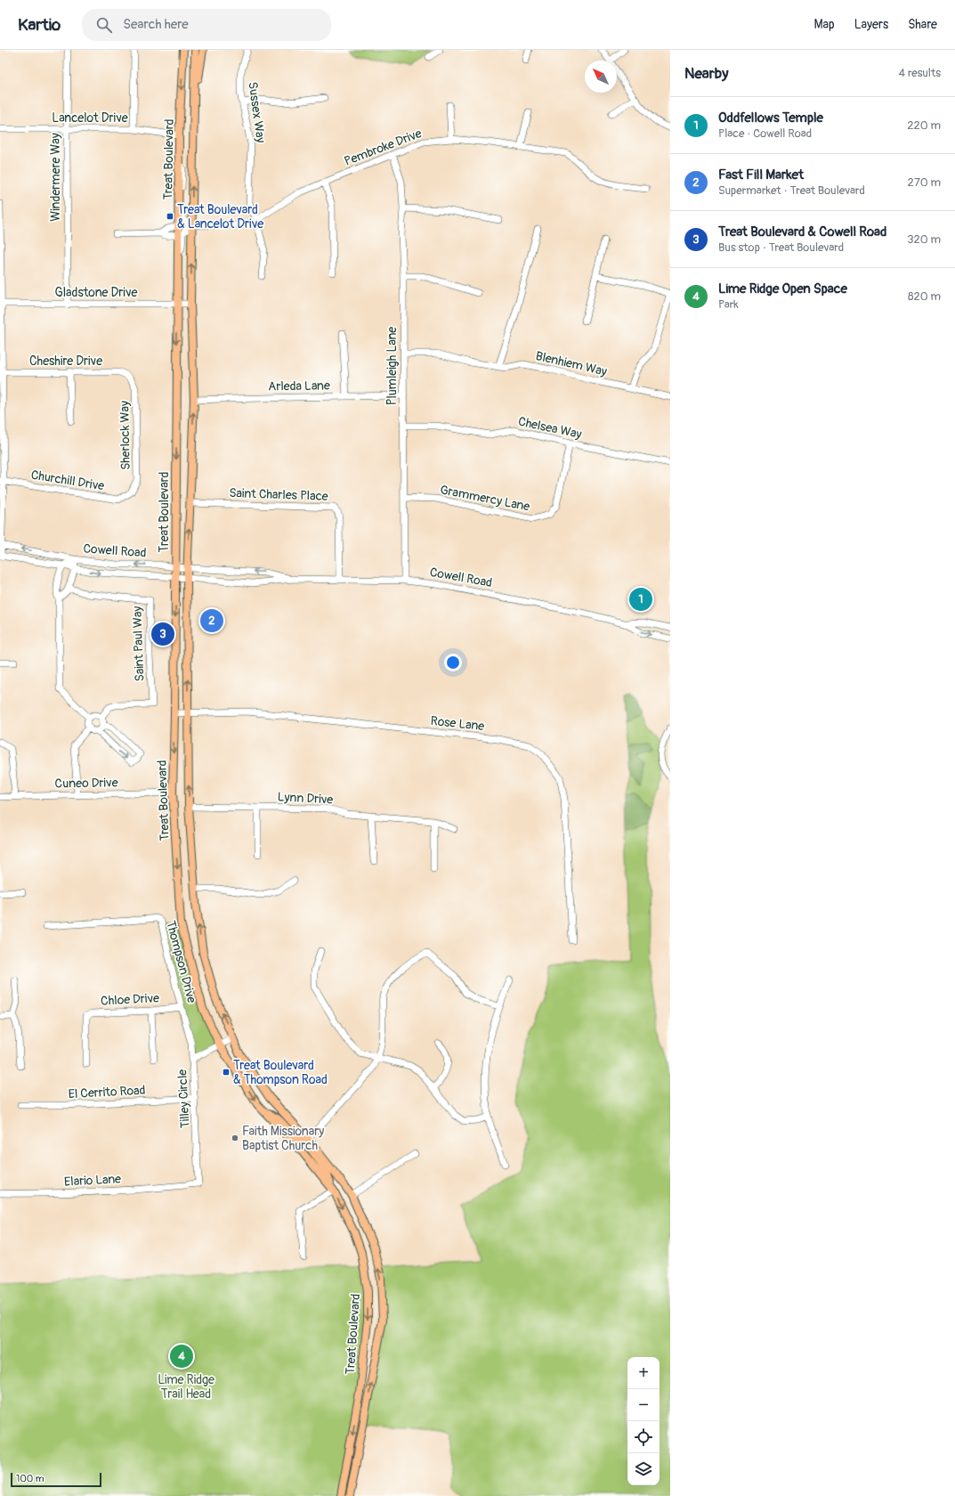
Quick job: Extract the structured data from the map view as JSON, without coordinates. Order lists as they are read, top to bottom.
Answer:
{
  "streets": {
    "main road": ["Treat Boulevard"],
    "street": [
      "Sussex Way",
      "Lancelot Drive",
      "Pembroke Drive",
      "Windermere Way",
      "Gladstone Drive",
      "Cheshire Drive",
      "Blenhiem Way",
      "Plumleigh Lane",
      "Arleda Lane",
      "Chelsea Way",
      "Sherlock Way",
      "Churchill Drive",
      "Saint Charles Place",
      "Grammercy Lane",
      "Cowell Road",
      "Saint Paul Way",
      "Rose Lane",
      "Cuneo Drive",
      "Lynn Drive",
      "Thompson Drive",
      "Chloe Drive",
      "El Cerrito Road",
      "Tilley Circle",
      "Elario Lane"
    ]
  },
  "crossings": [
    ["Sussex Way", "Pembroke Drive"],
    ["Lancelot Drive", "Treat Boulevard"],
    ["Lancelot Drive", "Windermere Way"],
    ["Pembroke Drive", "Treat Boulevard"],
    ["Pembroke Drive", "Plumleigh Lane"],
    ["Treat Boulevard", "Gladstone Drive"],
    ["Treat Boulevard", "Arleda Lane"],
    ["Treat Boulevard", "Saint Charles Place"],
    ["Treat Boulevard", "Cowell Road"],
    ["Treat Boulevard", "Rose Lane"],
    ["Treat Boulevard", "Cuneo Drive"],
    ["Treat Boulevard", "Lynn Drive"],
    ["Treat Boulevard", "Tilley Circle"],
    ["Windermere Way", "Gladstone Drive"],
    ["Cheshire Drive", "Sherlock Way"],
    ["Blenhiem Way", "Plumleigh Lane"],
    ["Plumleigh Lane", "Arleda Lane"],
    ["Plumleigh Lane", "Chelsea Way"],
    ["Plumleigh Lane", "Grammercy Lane"],
    ["Plumleigh Lane", "Cowell Road"],
    ["Chelsea Way", "Grammercy Lane"],
    ["Sherlock Way", "Churchill Drive"],
    ["Saint Charles Place", "Cowell Road"],
    ["Thompson Drive", "Chloe Drive"],
    ["Thompson Drive", "Tilley Circle"],
    ["El Cerrito Road", "Tilley Circle"],
    ["Tilley Circle", "Elario Lane"]
  ],
  "parks": ["Lime Ridge Trail Head"],
  "places": {
    "transit": ["Treat Boulevard & Lancelot Drive", "Treat Boulevard & Thompson Road"],
    "other": ["Faith Missionary Baptist Church"]
  },
  "scale_bar": "100 m",
  "north": "top left",
  "page": {
    "header": "Kartio",
    "search": "Search here",
    "nav": ["Map", "Layers", "Share"],
    "heading": ["Nearby", "4 results"],
    "list": [
      {
        "mark": "1",
        "name": "Oddfellows Temple",
        "note": "Place · Cowell Road",
        "value": "220 m"
      },
      {
        "mark": "2",
        "name": "Fast Fill Market",
        "note": "Supermarket · Treat Boulevard",
        "value": "270 m"
      },
      {
        "mark": "3",
        "name": "Treat Boulevard & Cowell Road",
        "note": "Bus stop · Treat Boulevard",
        "value": "320 m"
      },
      {
        "mark": "4",
        "name": "Lime Ridge Open Space",
        "note": "Park",
        "value": "820 m"
      }
    ],
    "pins": [
      "1",
      "2",
      "3",
      "4"
    ],
    "map_buttons": ["+", "−"],
    "scale": "100 m"
  }
}
